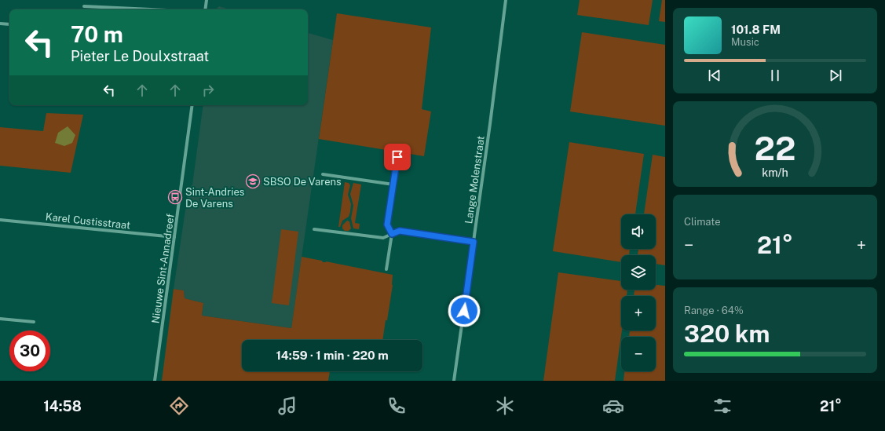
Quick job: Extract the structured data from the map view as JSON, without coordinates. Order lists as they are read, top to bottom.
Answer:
{
  "streets": {
    "street": ["Lange Molenstraat", "Karel Custisstraat", "Nieuwe Sint-Annadreef"]
  },
  "crossings": [
    ["Karel Custisstraat", "Nieuwe Sint-Annadreef"]
  ],
  "places": {
    "school or university": ["SBSO De Varens"],
    "bus stop": ["Sint-Andries De Varens"]
  },
  "page": {
    "turn": ["70 m", "Pieter Le Doulxstraat"],
    "song": ["101.8 FM", "Music"],
    "tile": [
      "Climate",
      ["Range · 64%", "320 km"]
    ],
    "map_buttons": ["+", "−"],
    "heat": ["−", "21°", "+"],
    "limit": "30",
    "trip": "14:59 · 1 min · 220 m",
    "tabs": ["14:58", "21°"],
    "gauge": ["22", "km/h"]
  }
}
